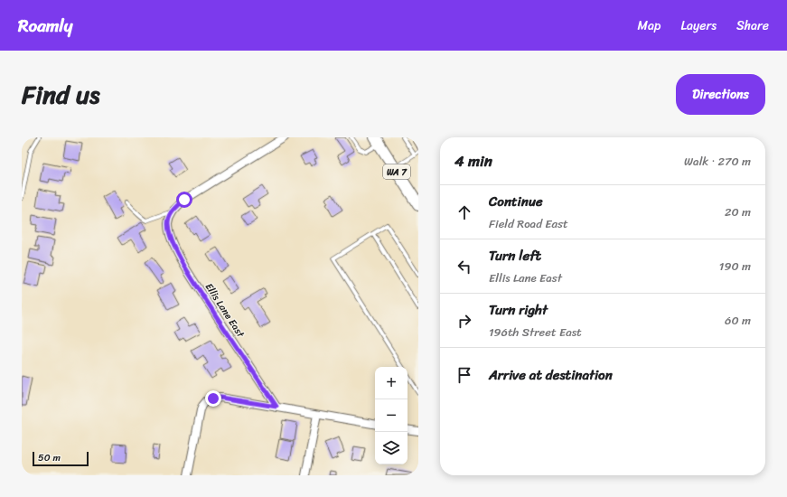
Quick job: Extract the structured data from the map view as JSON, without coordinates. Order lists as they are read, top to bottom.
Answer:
{
  "streets": {
    "main road": ["WA 7"],
    "street": ["Ellis Lane East"]
  },
  "scale_bar": "50 m",
  "page": {
    "header": "Roamly",
    "nav": ["Map", "Layers", "Share"],
    "title": "Find us",
    "buttons": "Directions",
    "heading": ["4 min", "Walk · 270 m"],
    "list": [
      ["Continue", "Field Road East", "20 m"],
      ["Turn left", "Ellis Lane East", "190 m"],
      ["Turn right", "196th Street East", "60 m"],
      "Arrive at destination"
    ],
    "map_buttons": ["+", "−"],
    "scale": "50 m"
  }
}
